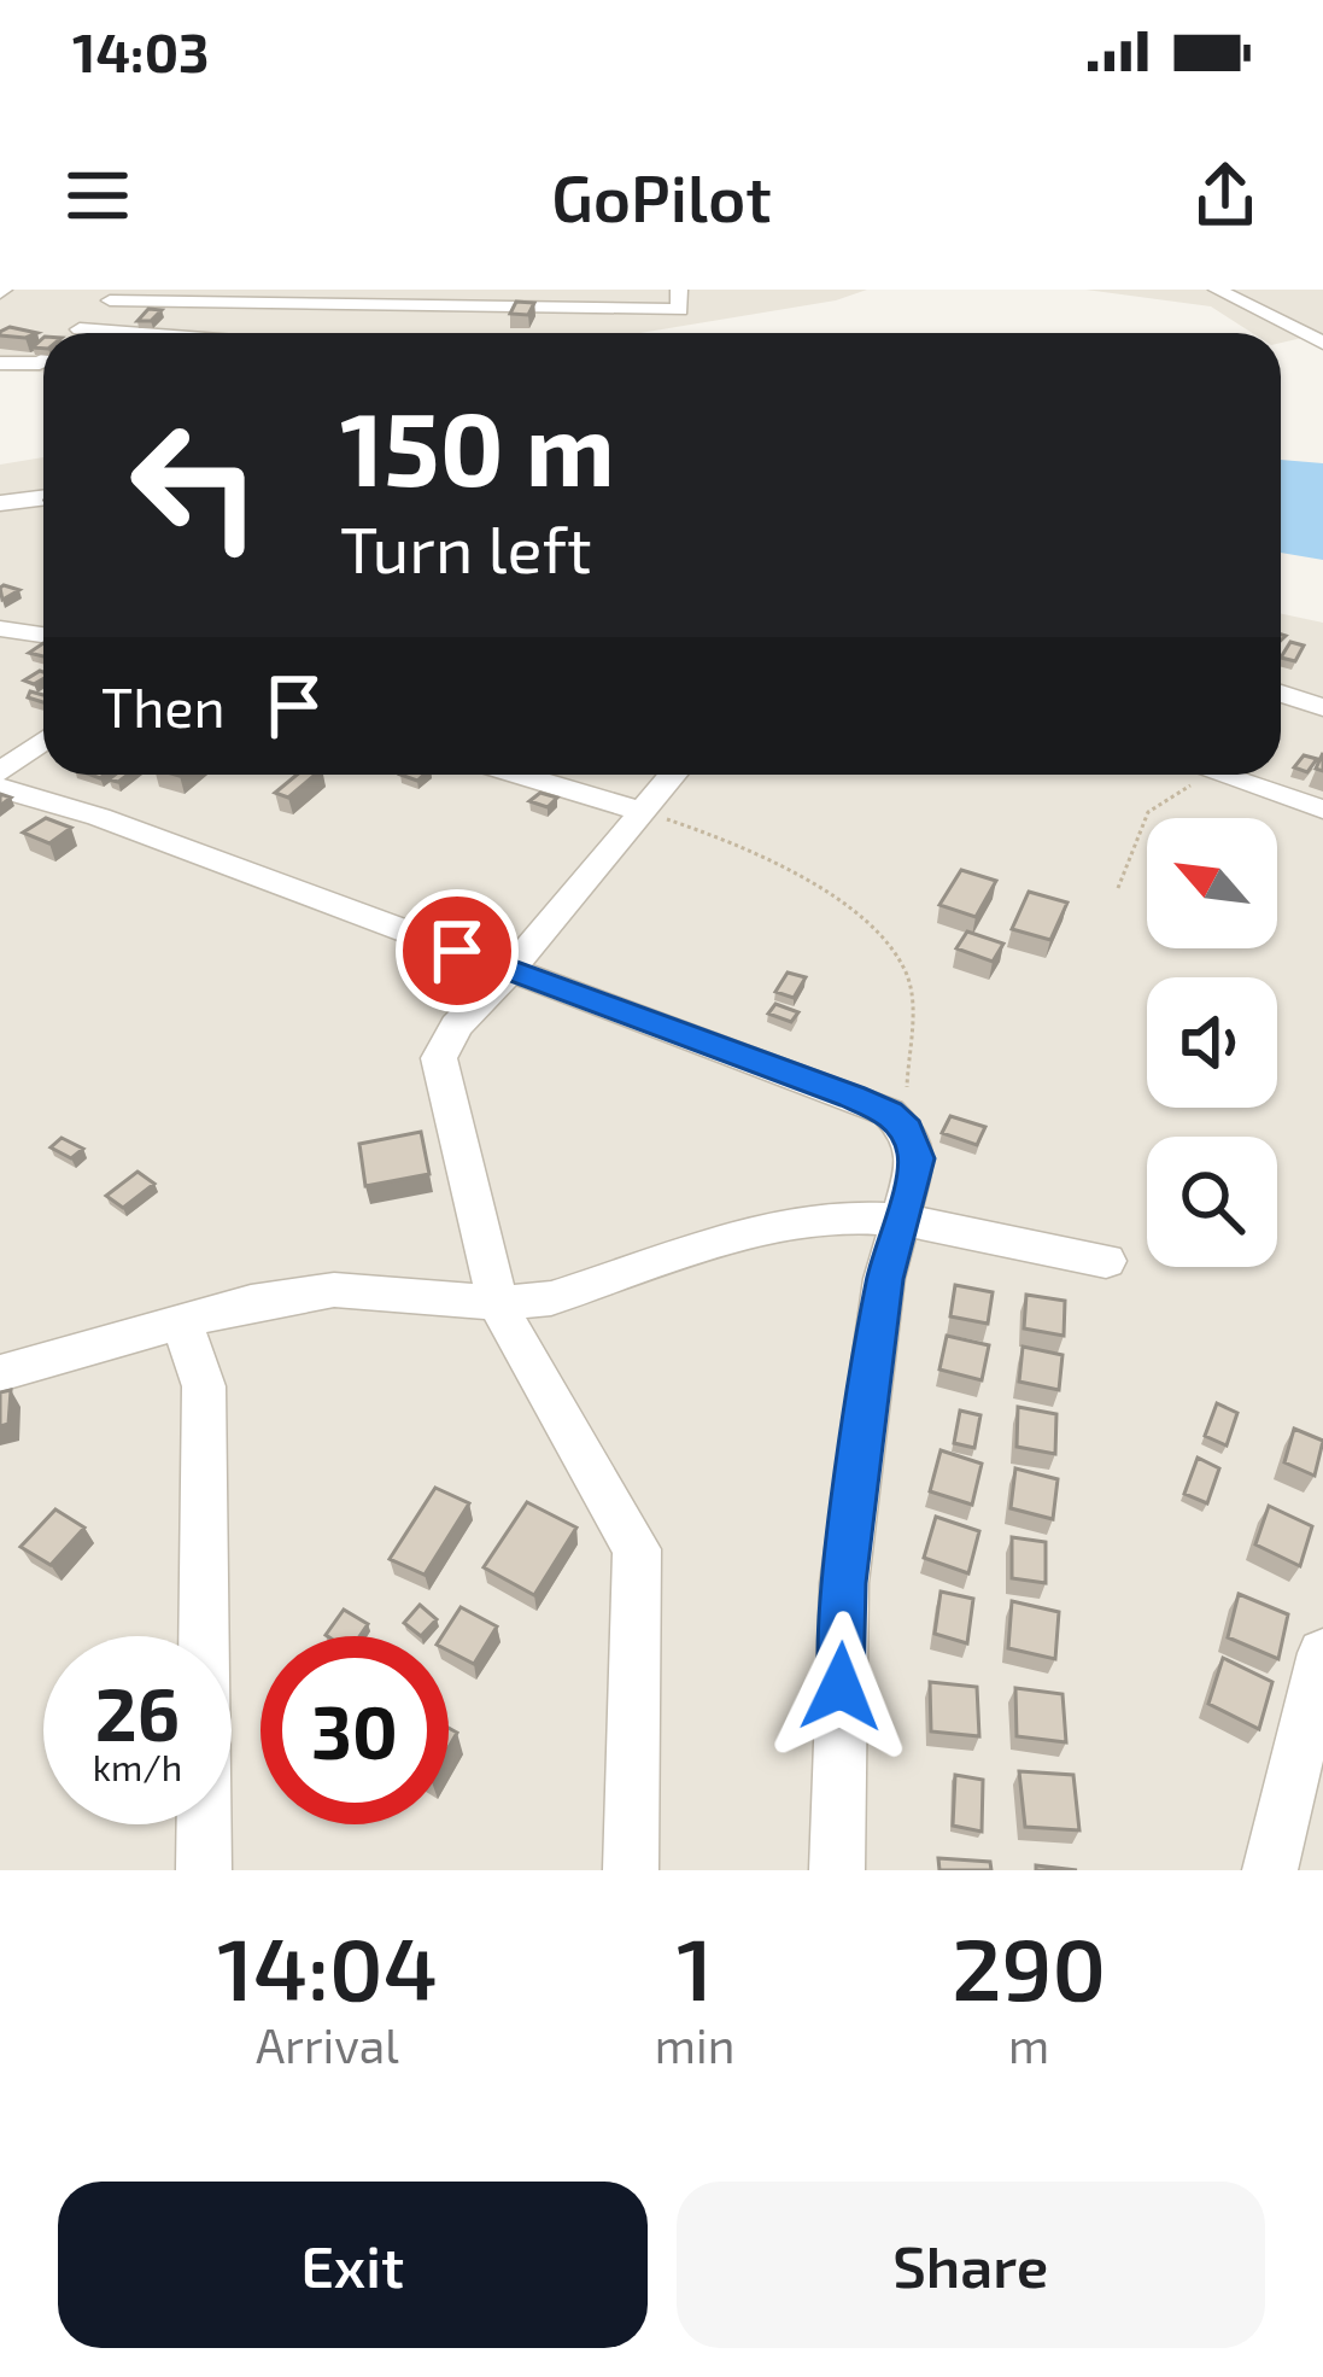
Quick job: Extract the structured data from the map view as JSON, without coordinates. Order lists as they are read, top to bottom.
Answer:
{
  "north": "top left",
  "page": {
    "status": "14:03",
    "header": "GoPilot",
    "turn": ["150 m", "Turn left"],
    "then": "Then",
    "speed": "26 km/h",
    "limit": "30",
    "eta": [
      "14:04",
      "Arrival",
      "1",
      "min",
      "290",
      "m"
    ],
    "buttons": ["Exit", "Share"]
  }
}
